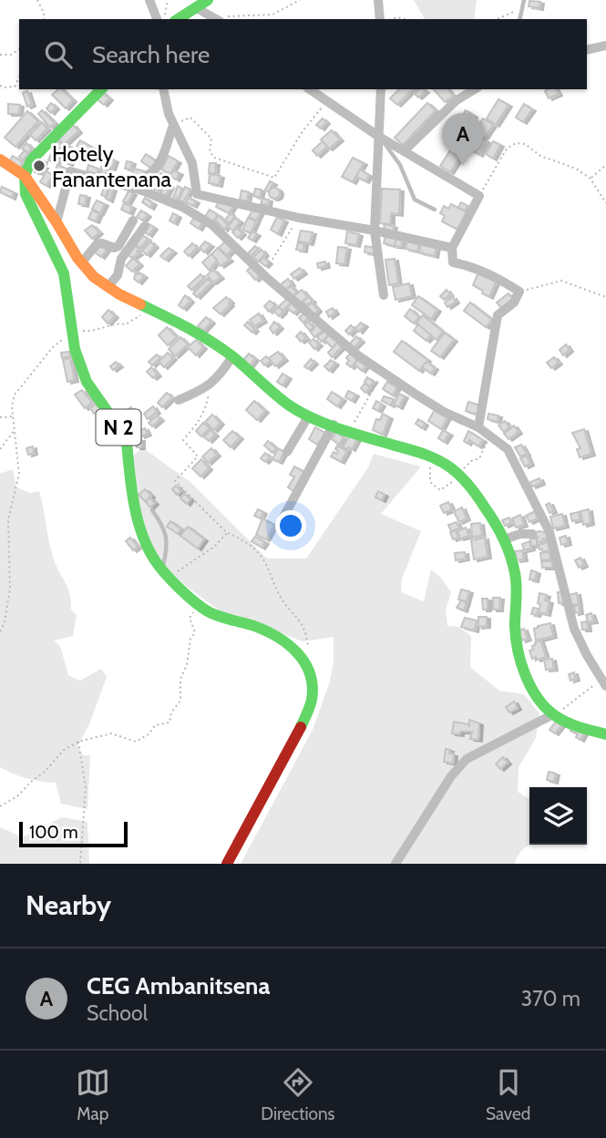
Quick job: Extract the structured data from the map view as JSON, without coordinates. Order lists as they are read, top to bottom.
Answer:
{
  "streets": {
    "main road": ["N 2"]
  },
  "places": ["Hotely Fanantenana"],
  "scale_bar": "100 m",
  "page": {
    "search": "Search here",
    "pins": "A",
    "scale": "100 m",
    "heading": "Nearby",
    "list": [
      {
        "mark": "A",
        "name": "CEG Ambanitsena",
        "note": "School",
        "value": "370 m"
      }
    ],
    "nav": ["Map", "Directions", "Saved"]
  }
}
